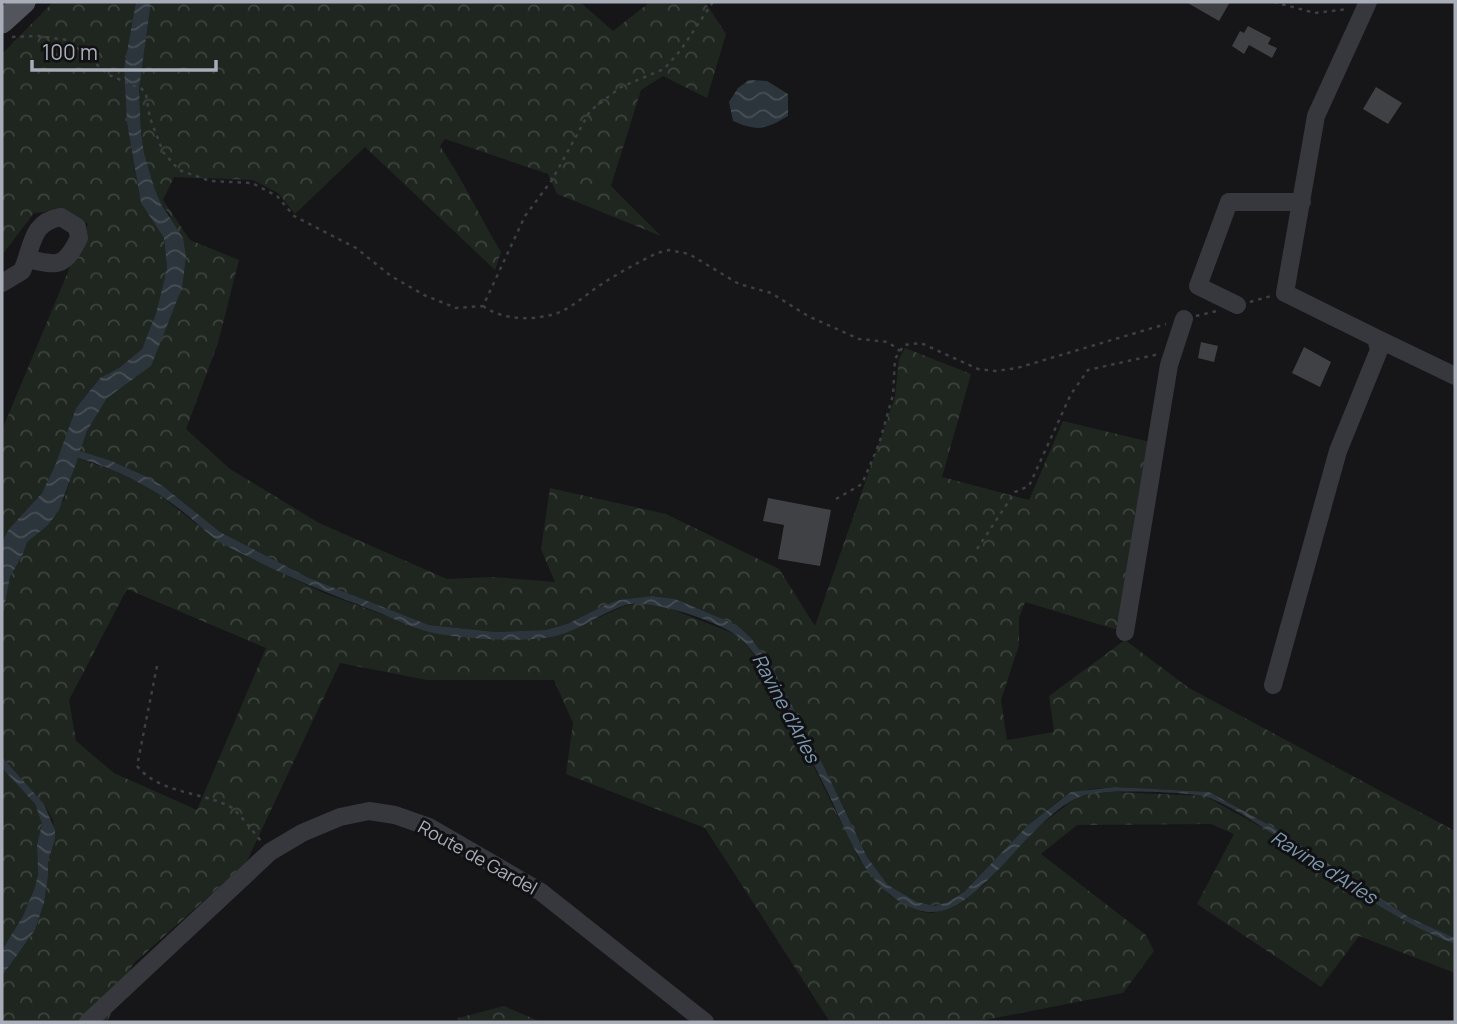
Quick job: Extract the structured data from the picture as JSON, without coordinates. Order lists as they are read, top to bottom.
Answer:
{
  "streets": {
    "street": ["Route de Gardel"]
  },
  "water": ["Ravine d'Arles"],
  "scale_bar": "100 m"
}
